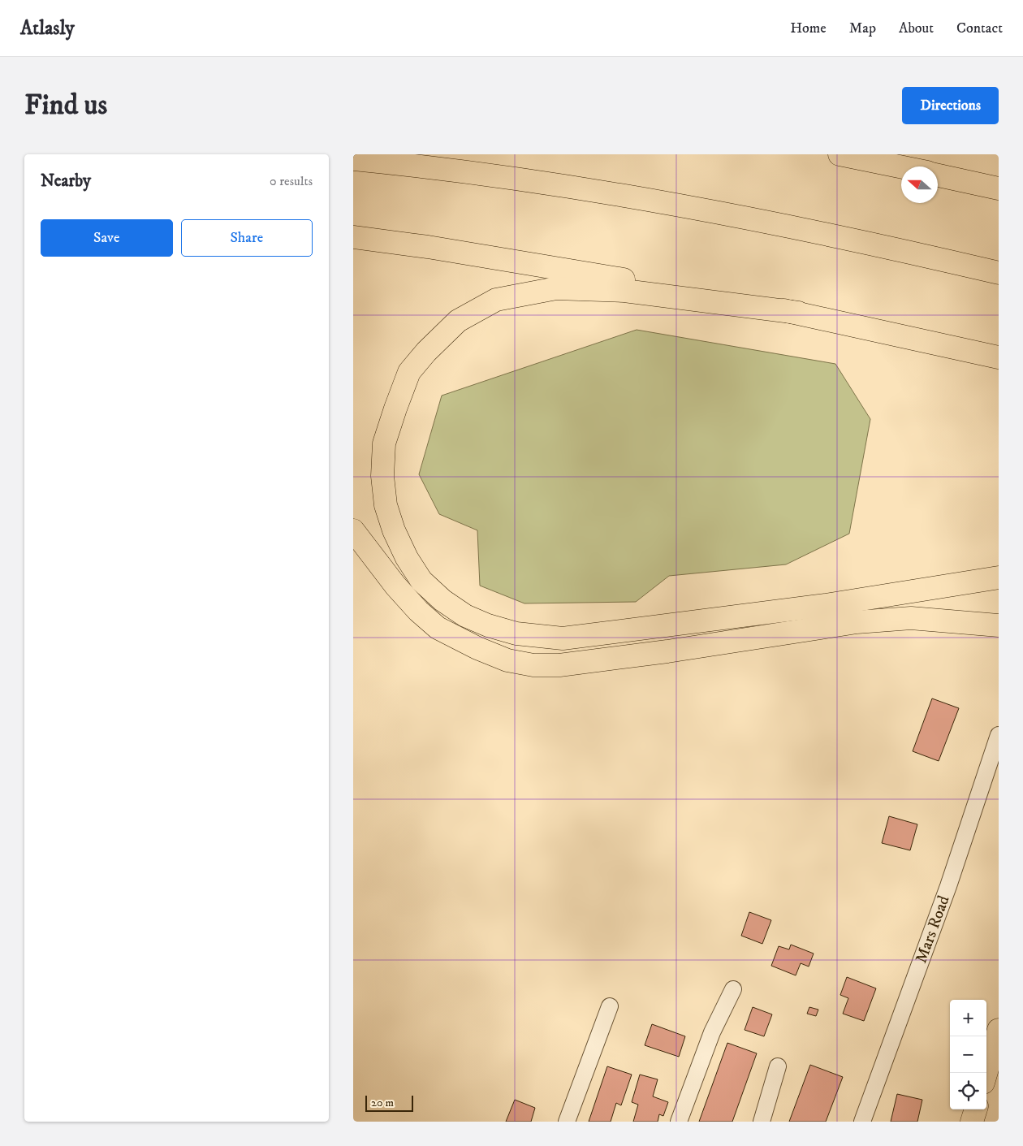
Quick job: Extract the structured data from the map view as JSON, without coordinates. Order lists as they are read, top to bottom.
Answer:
{
  "streets": {
    "street": ["Mars Road"]
  },
  "scale_bar": "20 m",
  "north": "left",
  "page": {
    "header": "Atlasly",
    "nav": [
      "Home",
      "Map",
      "About",
      "Contact"
    ],
    "buttons": [
      "Directions",
      ["Save", "Share"]
    ],
    "title": "Find us",
    "heading": ["Nearby", "0 results"],
    "map_buttons": ["+", "−"],
    "scale": "20 m"
  }
}
